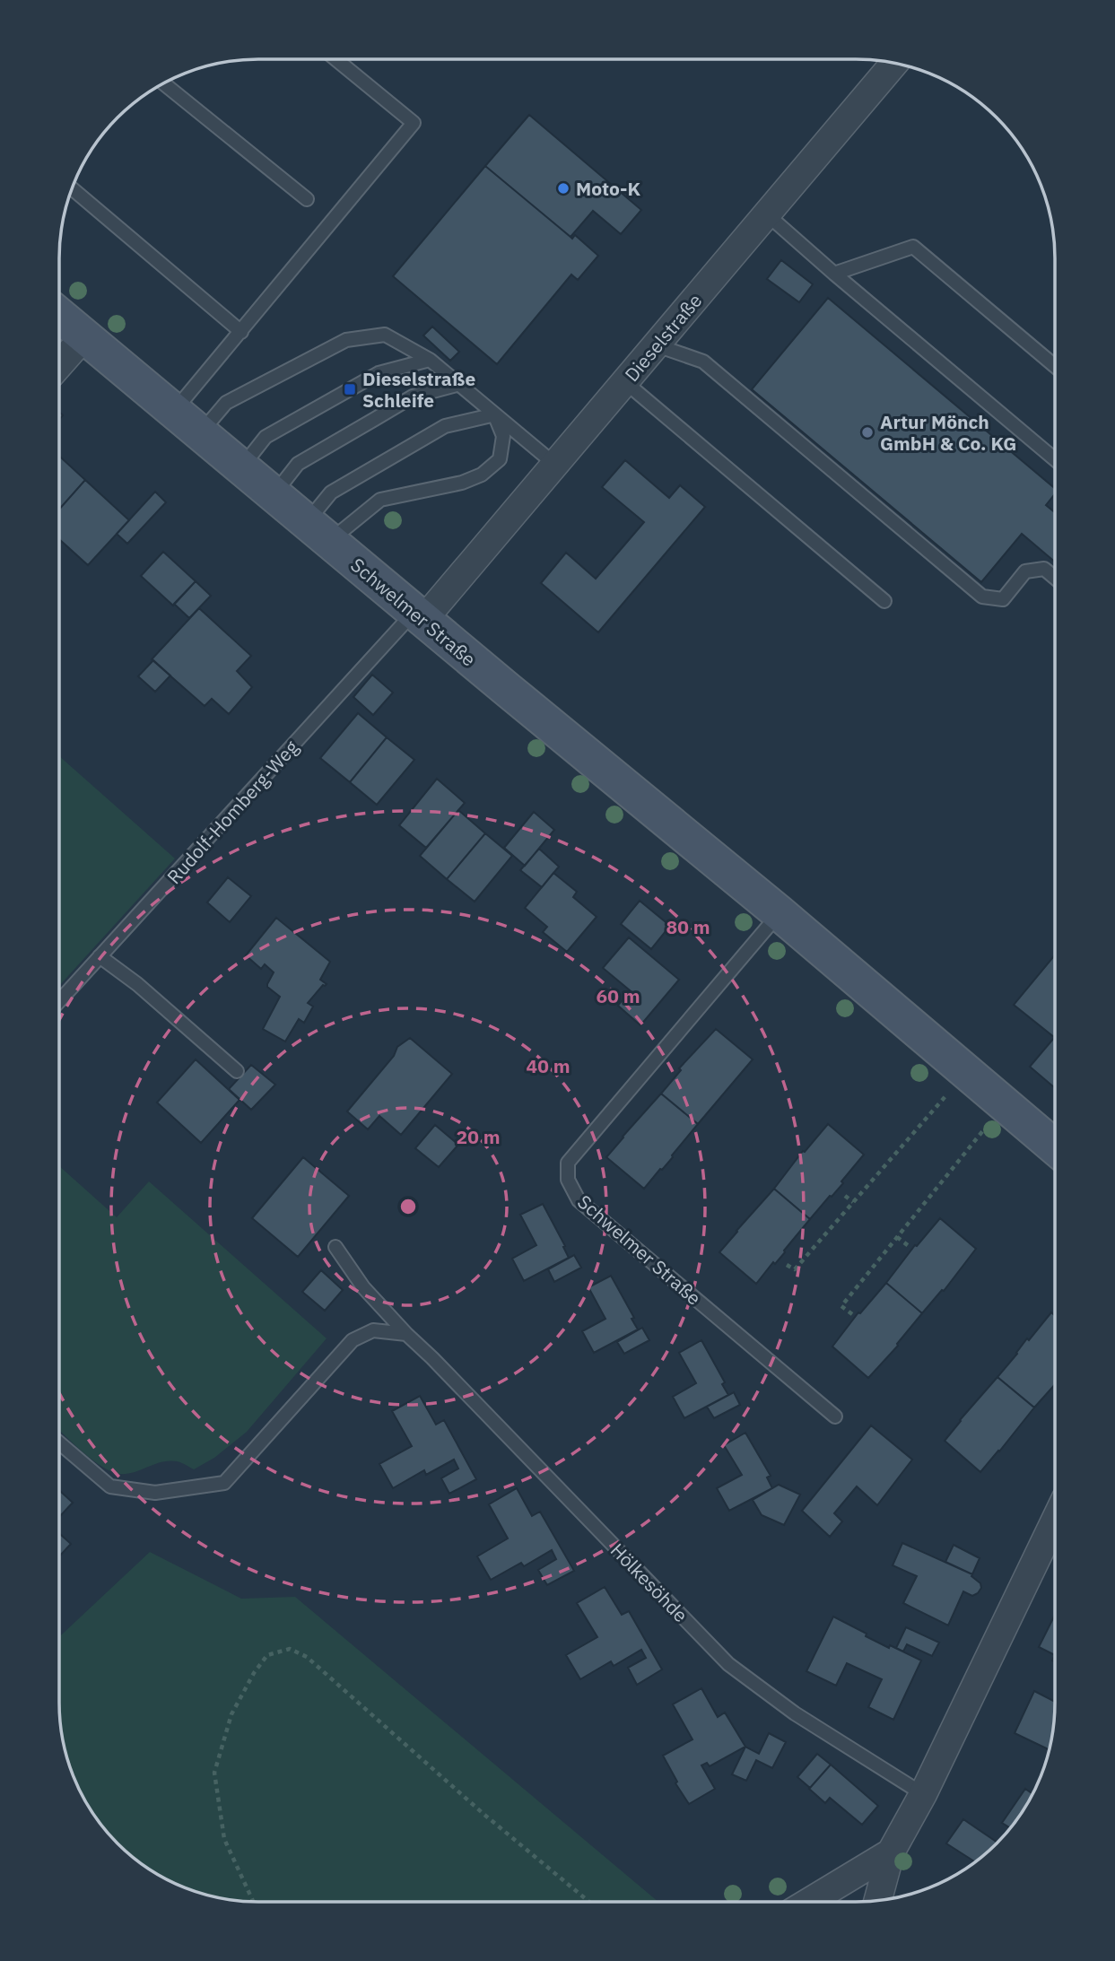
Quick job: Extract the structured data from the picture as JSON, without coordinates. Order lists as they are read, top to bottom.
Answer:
{
  "streets": {
    "main road": ["Schwelmer Straße"],
    "street": ["Dieselstraße"],
    "lane": ["Rudolf-Homberg-Weg", "Hölkesöhde"]
  },
  "crossings": [
    ["Dieselstraße", "Schwelmer Straße"],
    ["Dieselstraße", "Rudolf-Homberg-Weg"],
    ["Schwelmer Straße", "Rudolf-Homberg-Weg"]
  ],
  "places": {
    "other": ["Moto-K", "Artur Mönch GmbH & Co. KG"],
    "transit": ["Dieselstraße Schleife"]
  },
  "rings": [
    "80 m",
    "60 m",
    "40 m",
    "20 m"
  ]
}
